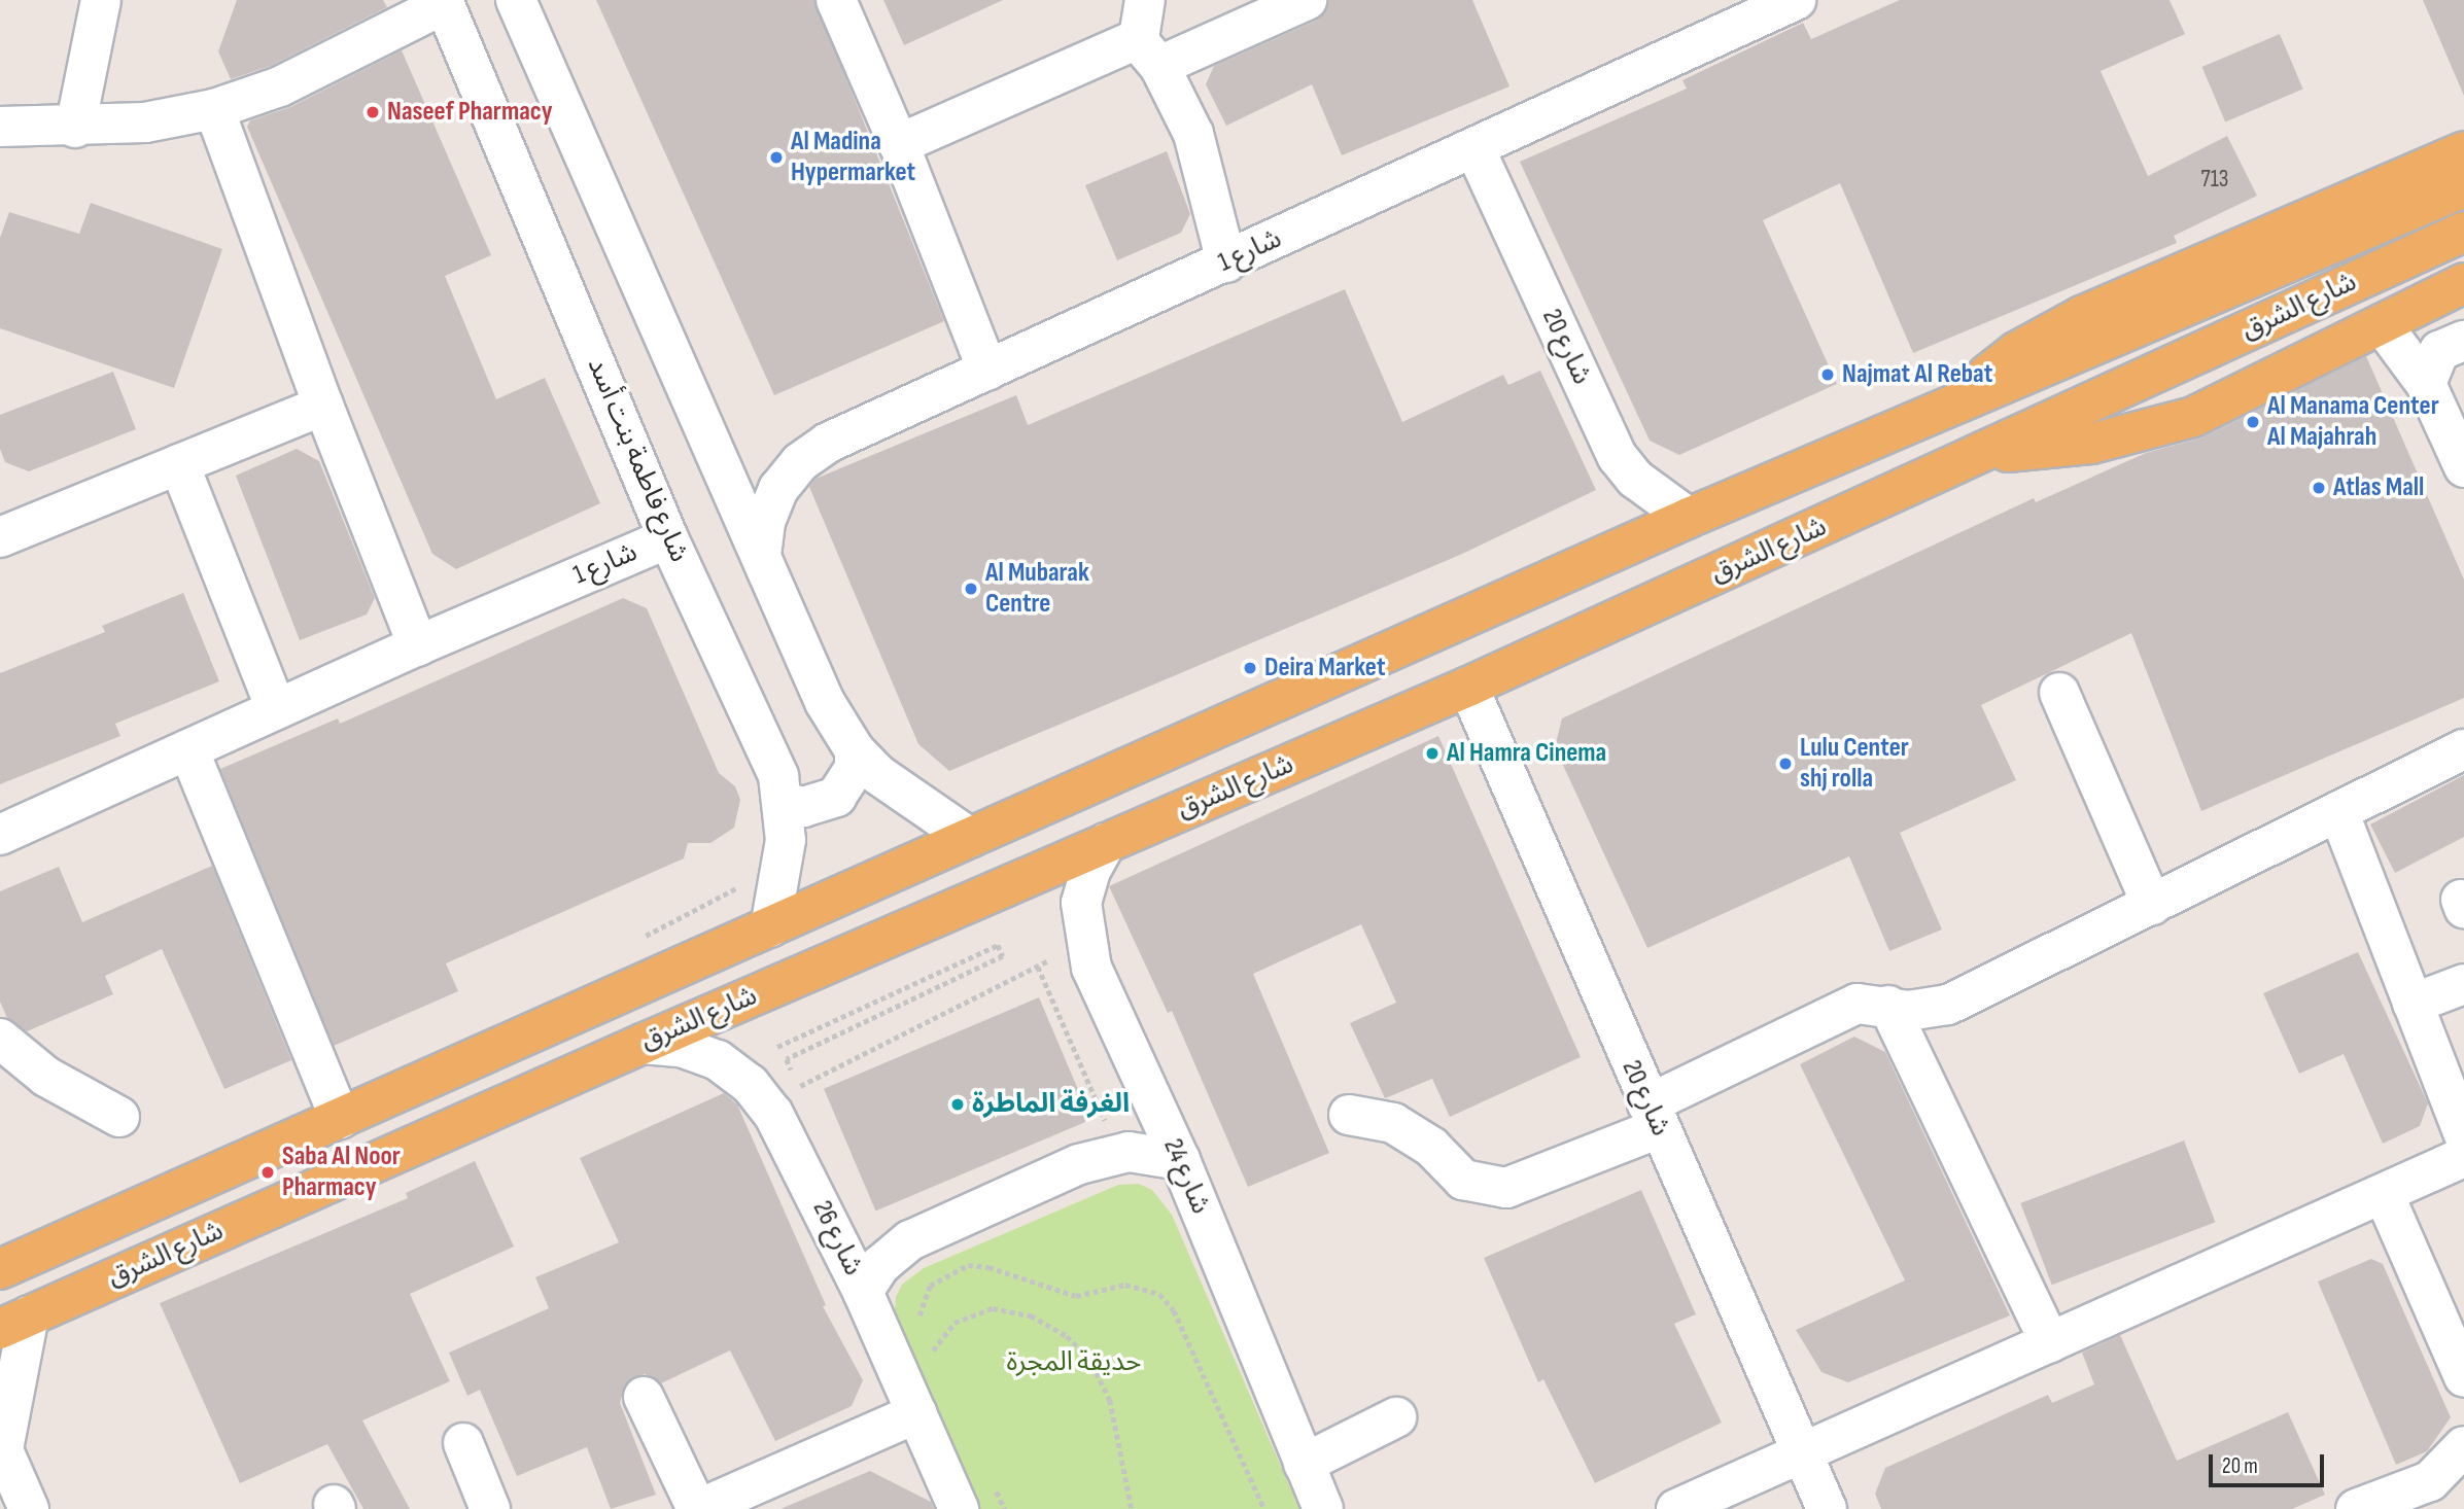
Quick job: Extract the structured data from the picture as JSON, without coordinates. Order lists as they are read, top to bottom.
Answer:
{
  "streets": {
    "main road": ["شارع الشرق"],
    "street": [
      "شارع 1",
      "شارع 20",
      "شارع فاطمة بنت أسد",
      "شارع 24",
      "شارع 26"
    ]
  },
  "crossings": [
    ["شارع 1", "شارع 20"],
    ["شارع 1", "شارع فاطمة بنت أسد"],
    ["شارع الشرق", "شارع 20"],
    ["شارع الشرق", "شارع فاطمة بنت أسد"],
    ["شارع الشرق", "شارع 24"],
    ["شارع الشرق", "شارع 26"]
  ],
  "parks": ["حديقة المجرة"],
  "places": [
    "Naseef Pharmacy",
    "Al Madina Hypermarket",
    "Najmat Al Rebat",
    "Al Manama Center Al Majahrah",
    "Atlas Mall",
    "Al Mubarak Centre",
    "Deira Market",
    "Al Hamra Cinema",
    "Lulu Center shj rolla",
    "الغرفة الماطرة",
    "Saba Al Noor Pharmacy"
  ],
  "house_numbers": ["713"],
  "scale_bar": "20 m"
}
